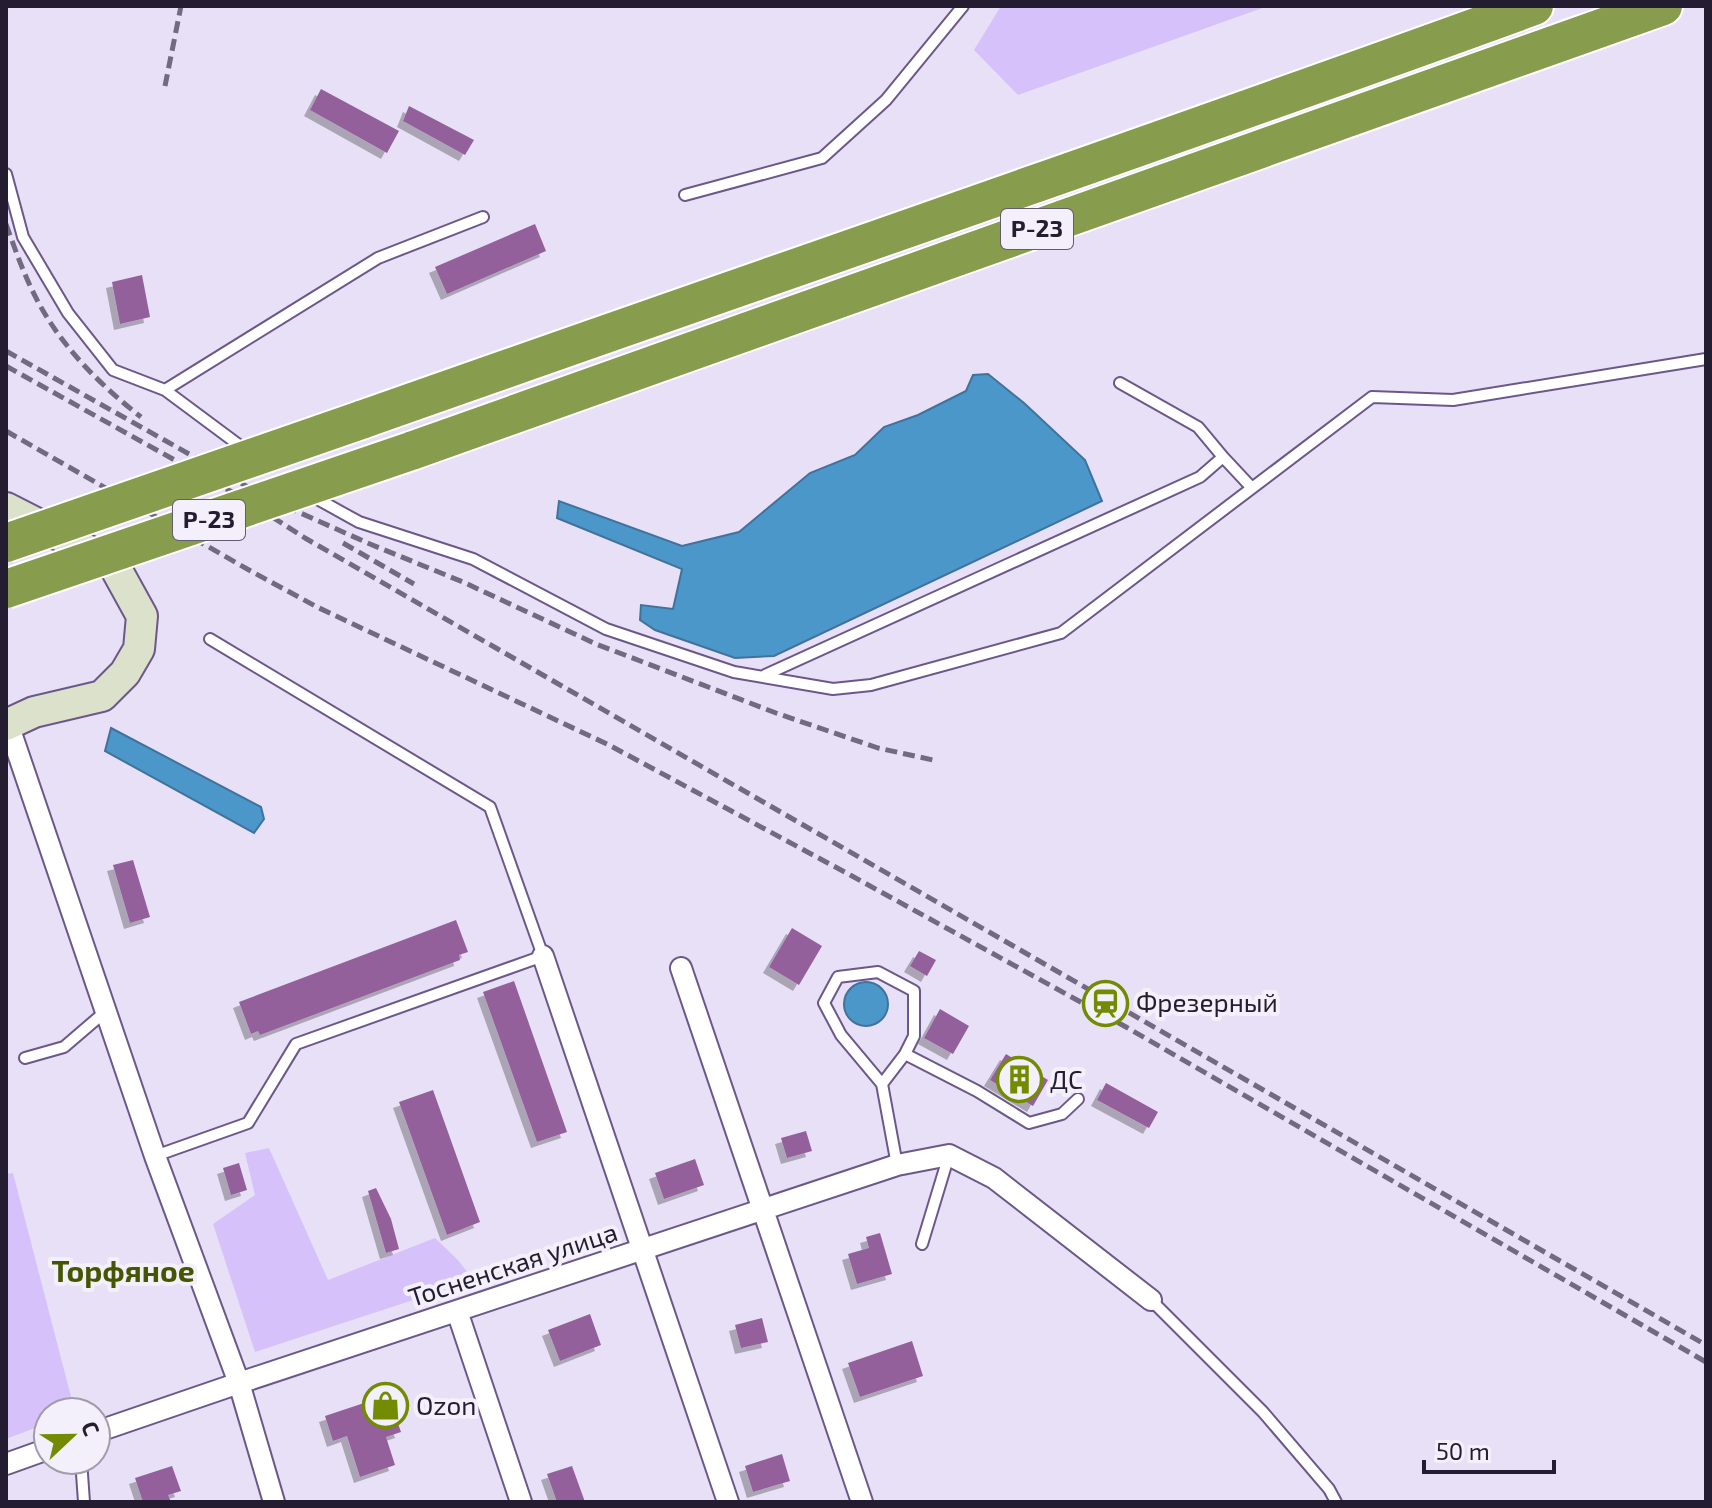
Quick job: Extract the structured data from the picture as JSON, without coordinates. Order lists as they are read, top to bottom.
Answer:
{
  "streets": {
    "highway": ["Р-23"],
    "street": ["Тосненская улица"]
  },
  "districts": ["Торфяное"],
  "places": {
    "station": ["Фрезерный"],
    "building": ["ДС"],
    "shop": ["Ozon"]
  },
  "scale_bar": "50 m",
  "north": "right"
}
